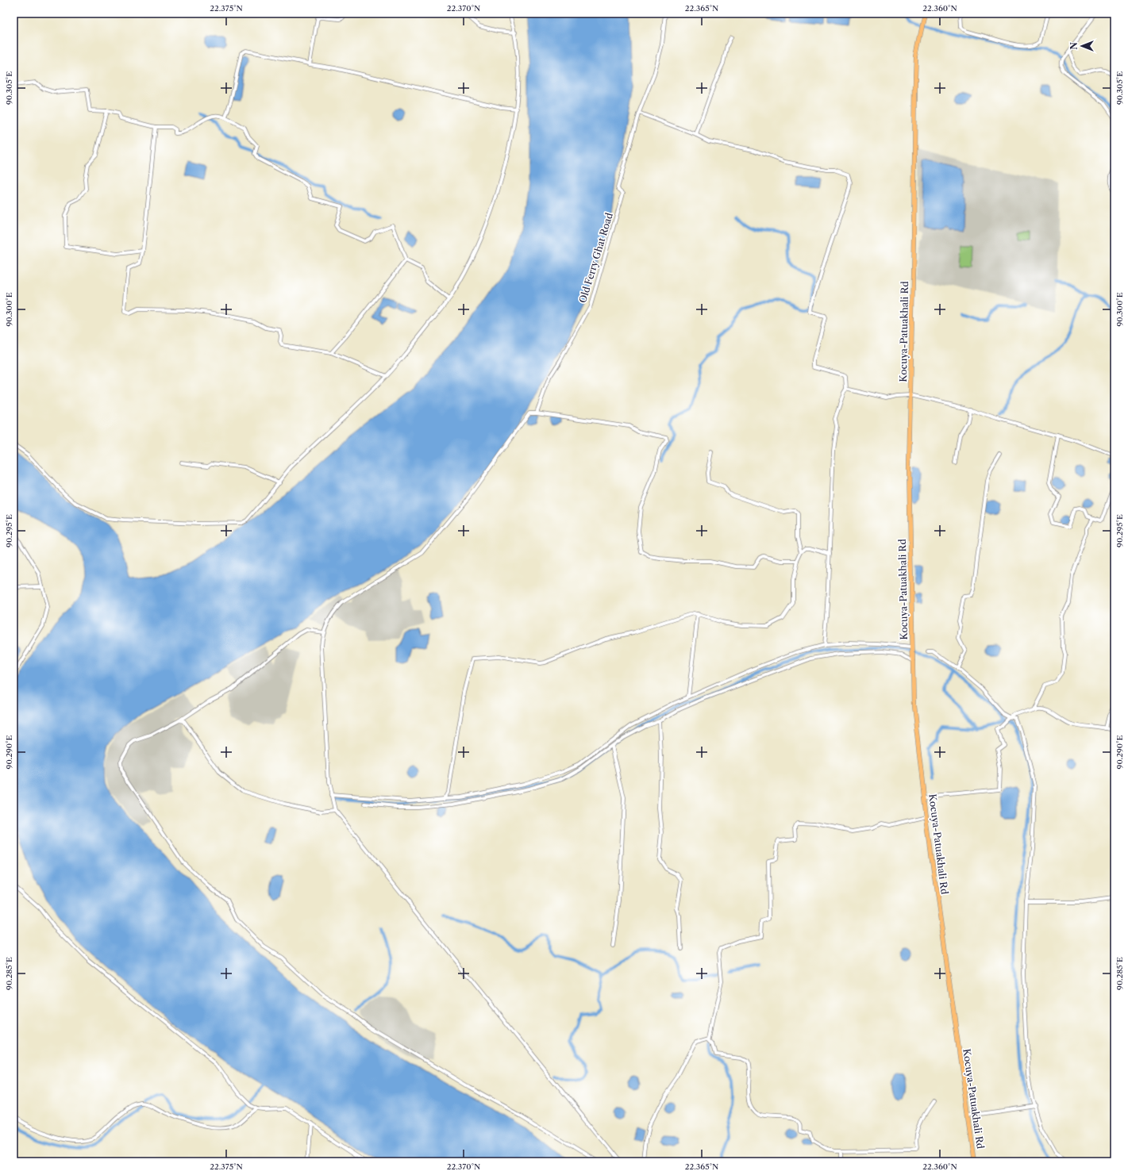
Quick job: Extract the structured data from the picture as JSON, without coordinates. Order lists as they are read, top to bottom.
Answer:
{
  "streets": {
    "main road": ["Kocuya-Patuakhali Rd"],
    "street": ["Old Ferry Ghat Road"]
  },
  "north": "left",
  "coordinates": [
    "22.375°N",
    "22.370°N",
    "22.365°N",
    "22.360°N",
    "90.305°E",
    "90.300°E",
    "90.295°E",
    "90.290°E",
    "90.285°E"
  ]
}
